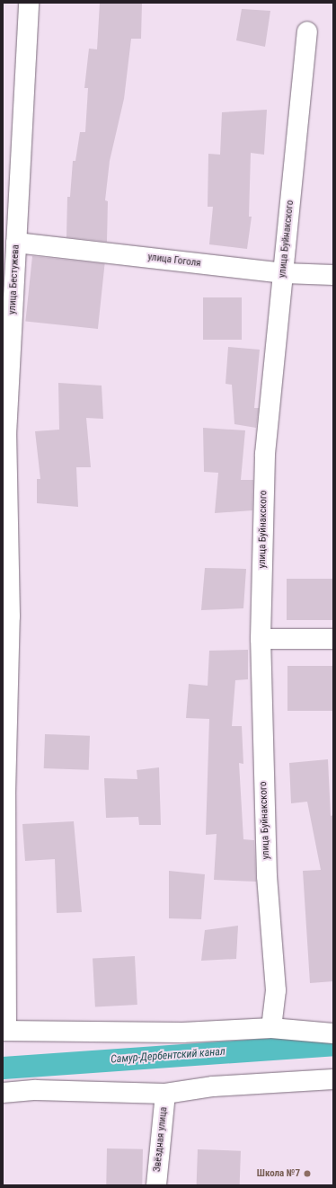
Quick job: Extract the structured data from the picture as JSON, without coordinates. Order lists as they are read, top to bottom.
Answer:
{
  "streets": {
    "street": [
      "улица Буйнакского",
      "улица Гоголя",
      "улица Бестужева",
      "Звёздная улица"
    ]
  },
  "crossings": [
    ["улица Буйнакского", "улица Гоголя"],
    ["улица Гоголя", "улица Бестужева"]
  ],
  "water": ["Самур-Дербентский канал"],
  "places": ["Школа №7"]
}
